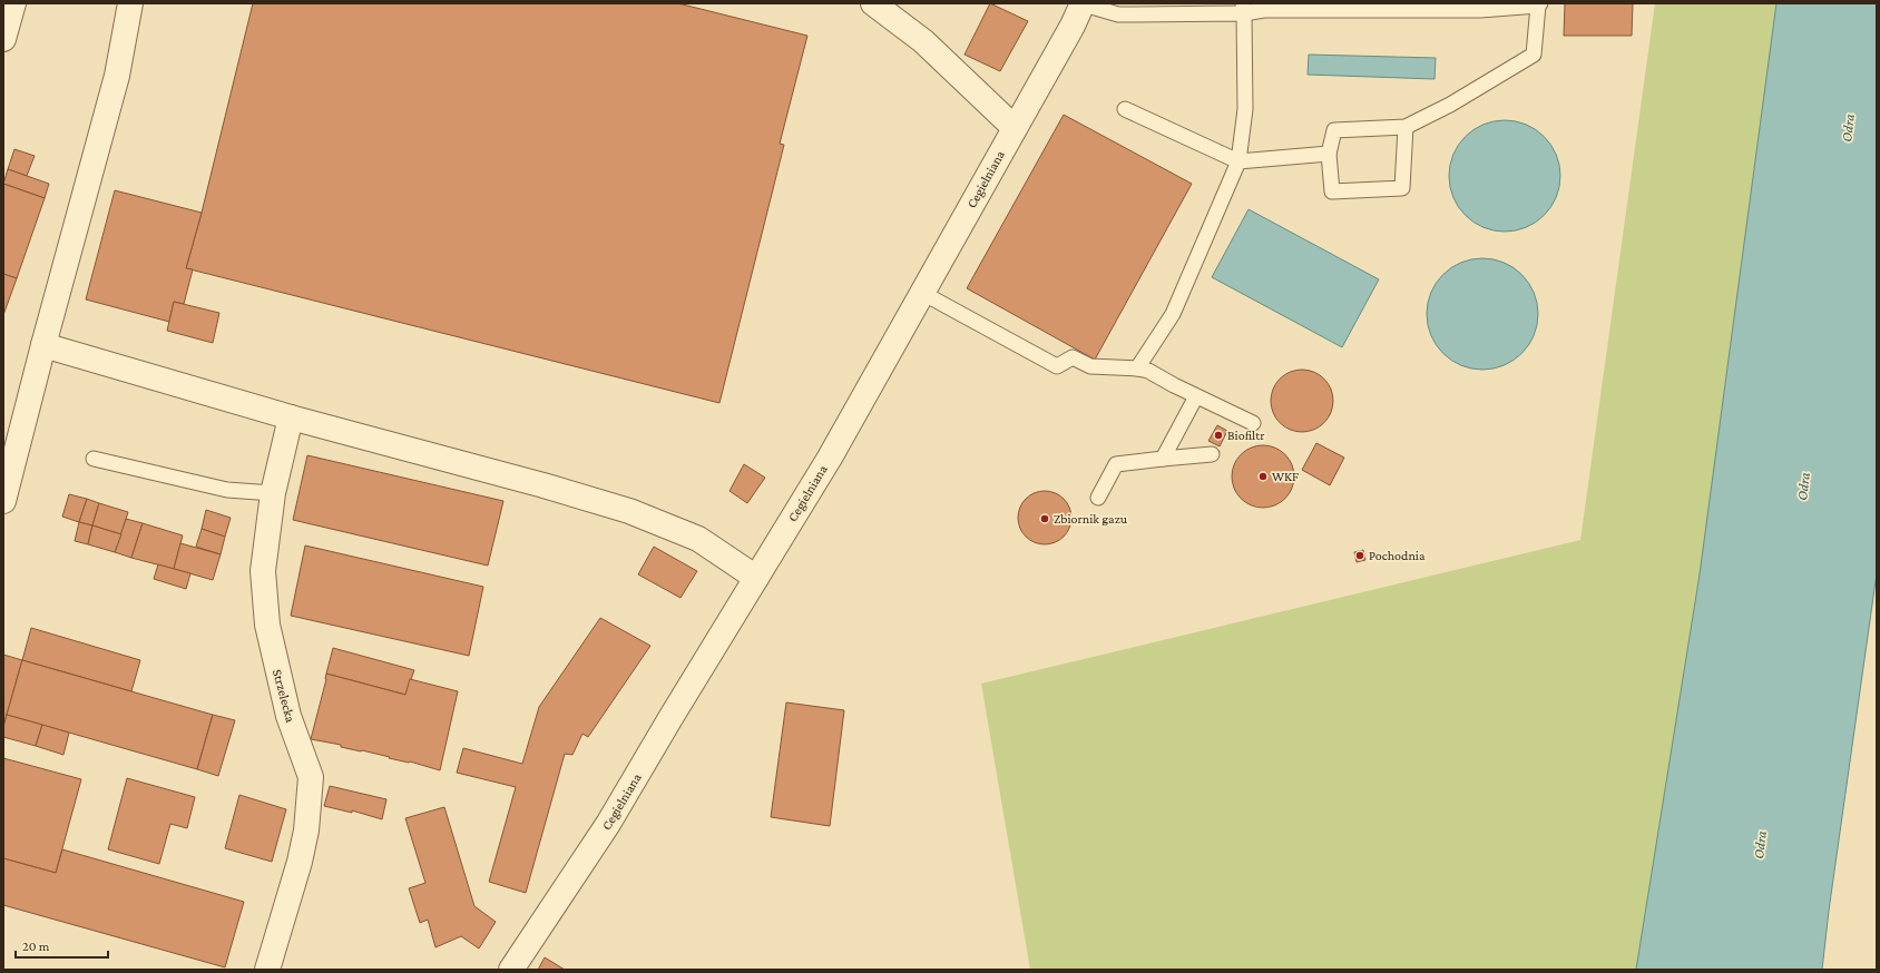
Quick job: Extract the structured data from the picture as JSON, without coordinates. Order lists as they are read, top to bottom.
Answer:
{
  "streets": {
    "street": ["Cegielniana", "Strzelecka"]
  },
  "water": ["Odra"],
  "places": [
    "Biofiltr",
    "WKF",
    "Zbiornik gazu",
    "Pochodnia"
  ],
  "scale_bar": "20 m"
}
